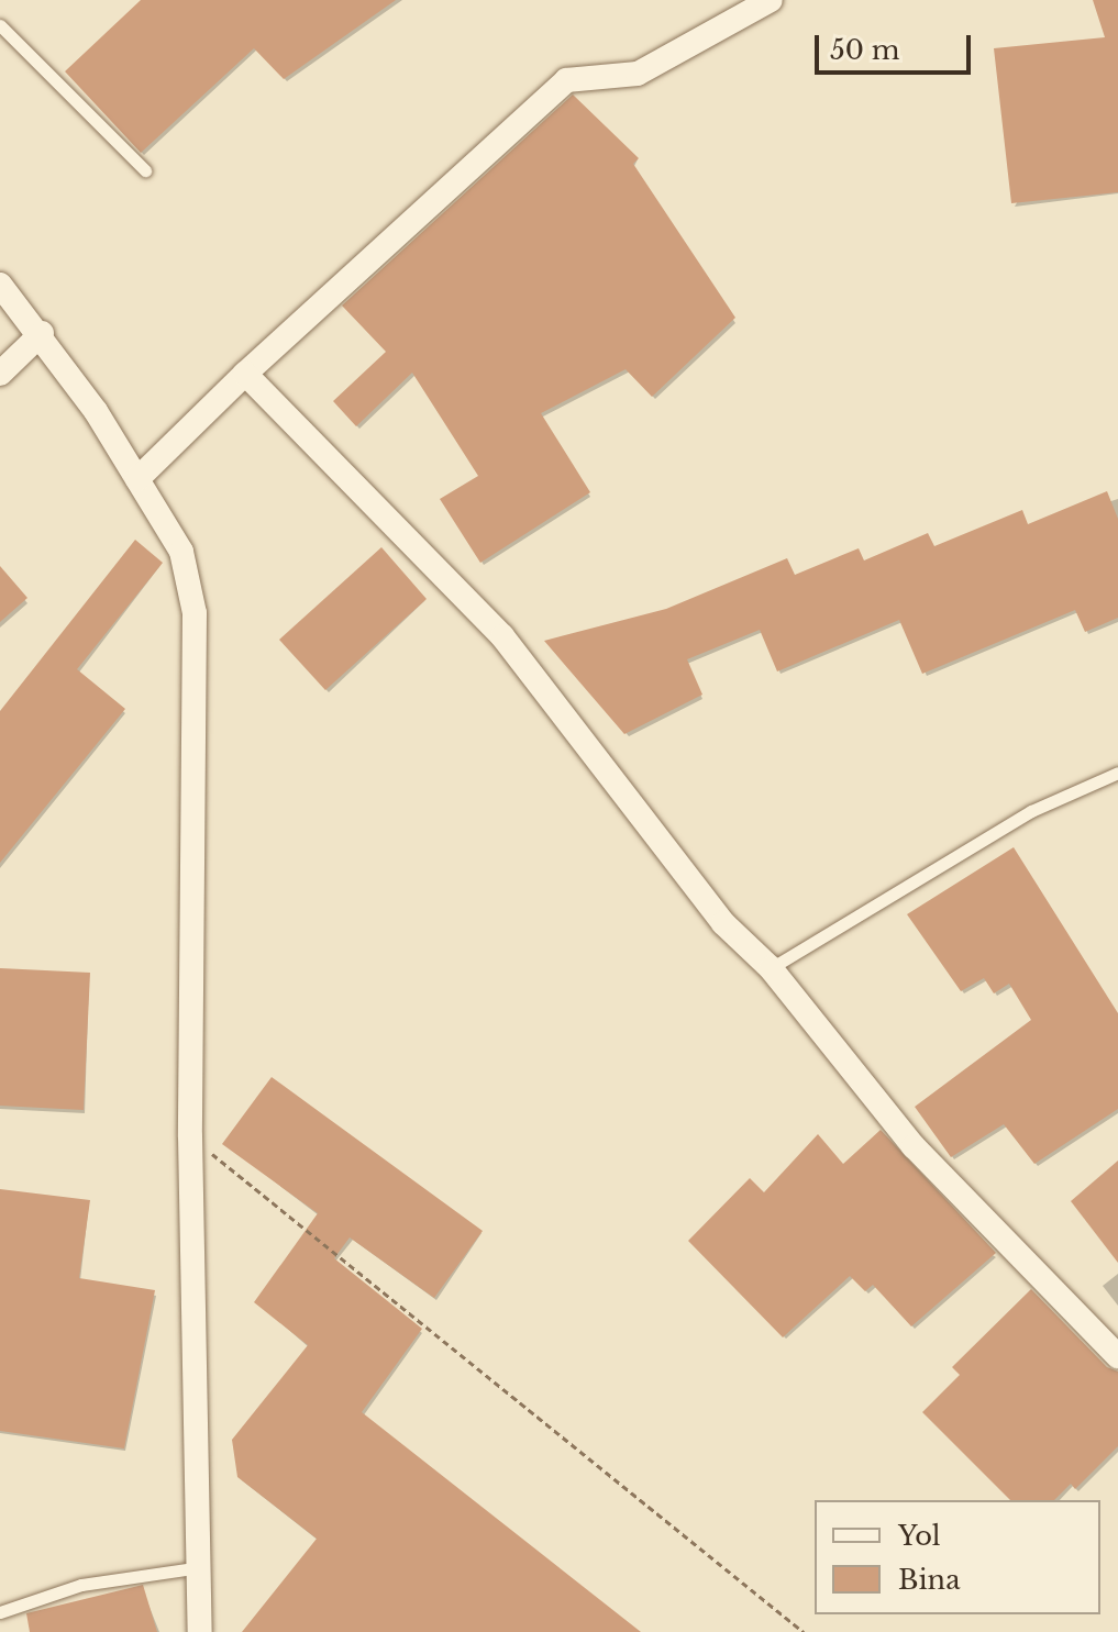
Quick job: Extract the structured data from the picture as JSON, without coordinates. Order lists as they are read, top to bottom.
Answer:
{
  "legend": ["Yol", "Bina"],
  "scale_bar": "50 m"
}
